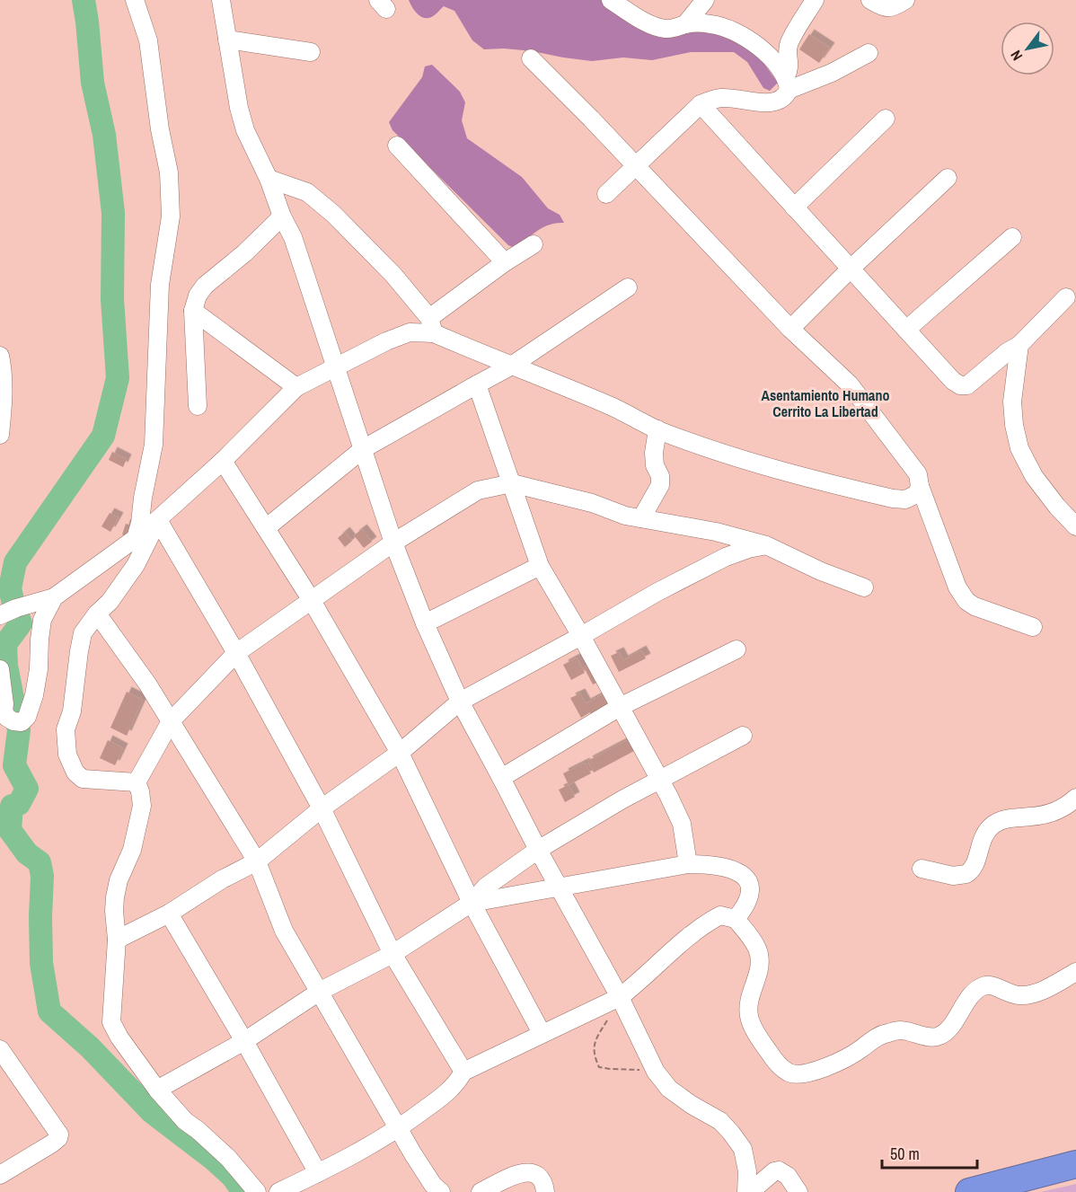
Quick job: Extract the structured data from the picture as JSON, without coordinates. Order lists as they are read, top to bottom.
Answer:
{
  "districts": ["Asentamiento Humano Cerrito La Libertad"],
  "scale_bar": "50 m",
  "north": "bottom left"
}
